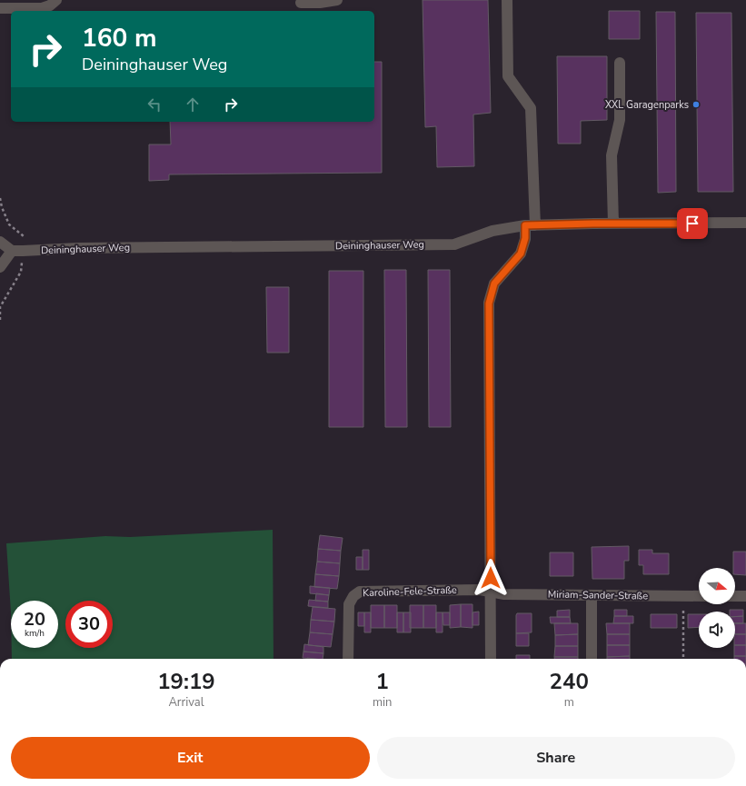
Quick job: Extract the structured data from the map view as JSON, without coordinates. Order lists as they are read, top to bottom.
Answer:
{
  "streets": {
    "street": ["Deininghauser Weg", "Karoline-Fele-Straße", "Miriam-Sander-Straße"]
  },
  "crossings": [
    ["Karoline-Fele-Straße", "Miriam-Sander-Straße"]
  ],
  "places": ["XXL Garagenparks"],
  "north": "right",
  "page": {
    "turn": ["160 m", "Deininghauser Weg"],
    "speed": "20 km/h",
    "limit": "30",
    "eta": [
      "19:19",
      "Arrival",
      "1",
      "min",
      "240",
      "m"
    ],
    "buttons": ["Exit", "Share"]
  }
}
